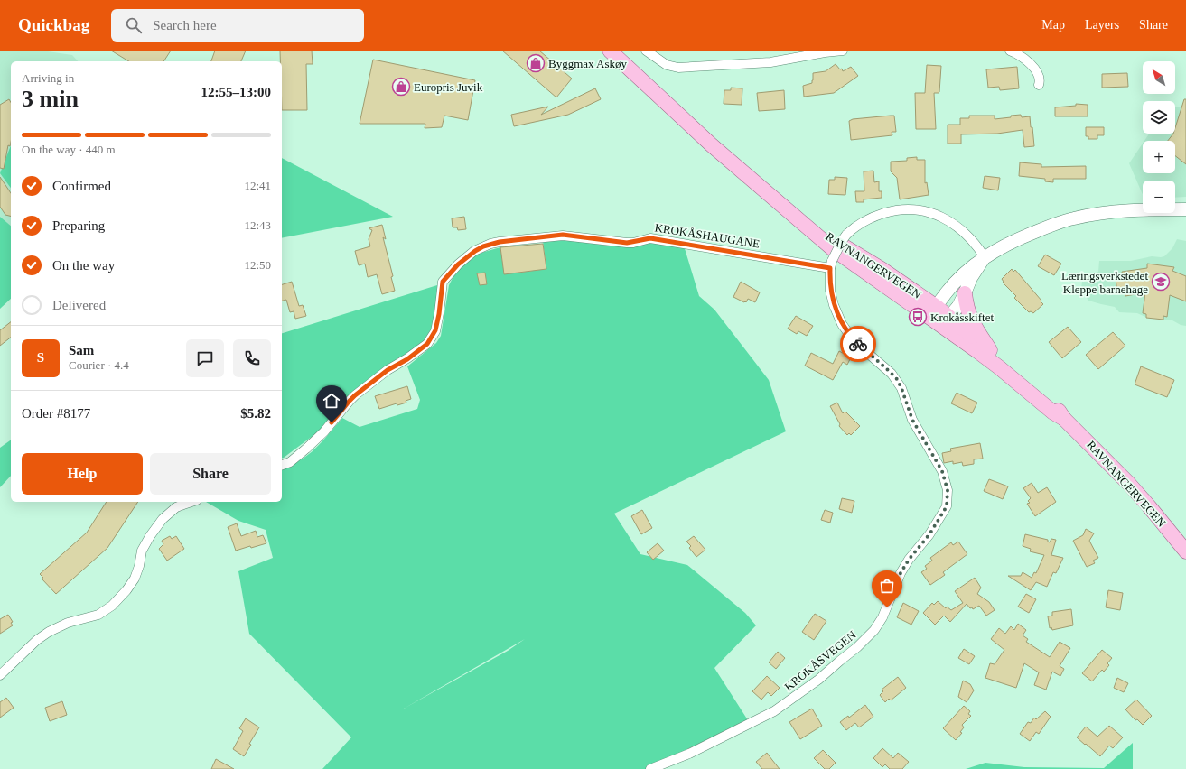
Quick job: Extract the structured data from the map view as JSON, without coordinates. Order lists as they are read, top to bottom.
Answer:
{
  "streets": {
    "main road": ["RAVNANGERVEGEN"],
    "street": ["KROKÅSHAUGANE", "KROKÅSVEGEN"]
  },
  "crossings": [
    ["KROKÅSHAUGANE", "KROKÅSVEGEN"]
  ],
  "places": {
    "shop": ["Byggmax Askøy", "Europris Juvik"],
    "school or university": ["Læringsverkstedet Kleppe barnehage"],
    "bus stop": ["Krokåsskiftet"]
  },
  "north": "top left",
  "page": {
    "header": "Quickbag",
    "search": "Search here",
    "nav": ["Map", "Layers", "Share"],
    "map_buttons": ["+", "−"],
    "heading": ["3 min", "Arriving in", "12:55–13:00"],
    "panel": [
      "Sam",
      "Courier · 4.4",
      "Order #8177",
      "$5.82"
    ],
    "bar": "On the way · 440 m",
    "list": [
      ["Confirmed", "12:41"],
      ["Preparing", "12:43"],
      ["On the way", "12:50"],
      "Delivered"
    ],
    "round": "S",
    "buttons": ["Help", "Share"]
  }
}
